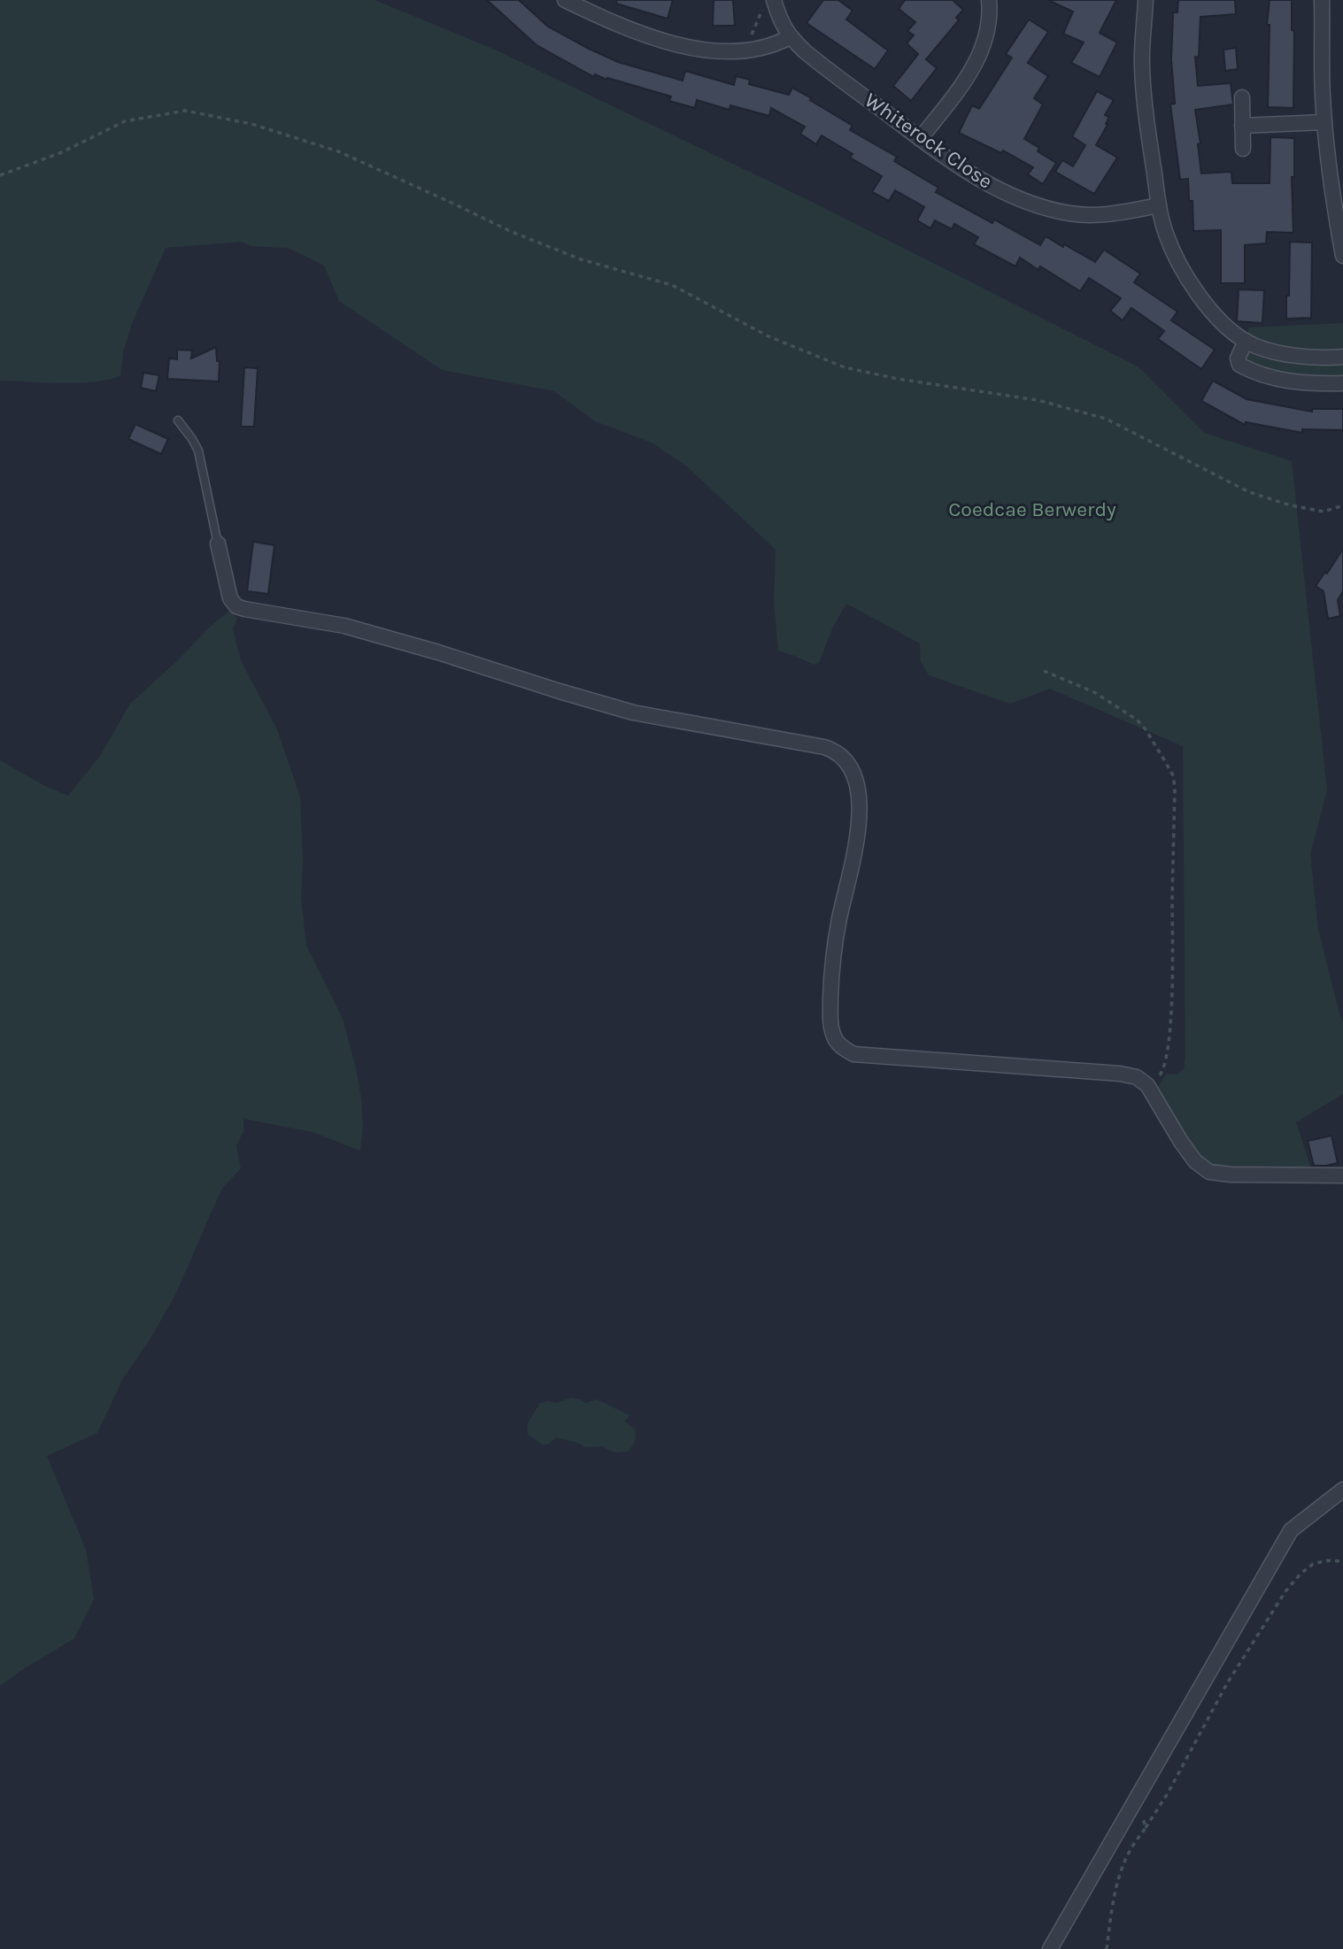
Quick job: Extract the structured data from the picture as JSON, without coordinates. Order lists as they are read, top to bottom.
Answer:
{
  "streets": {
    "street": ["Whiterock Close"]
  },
  "parks": ["Coedcae Berwerdy"]
}
